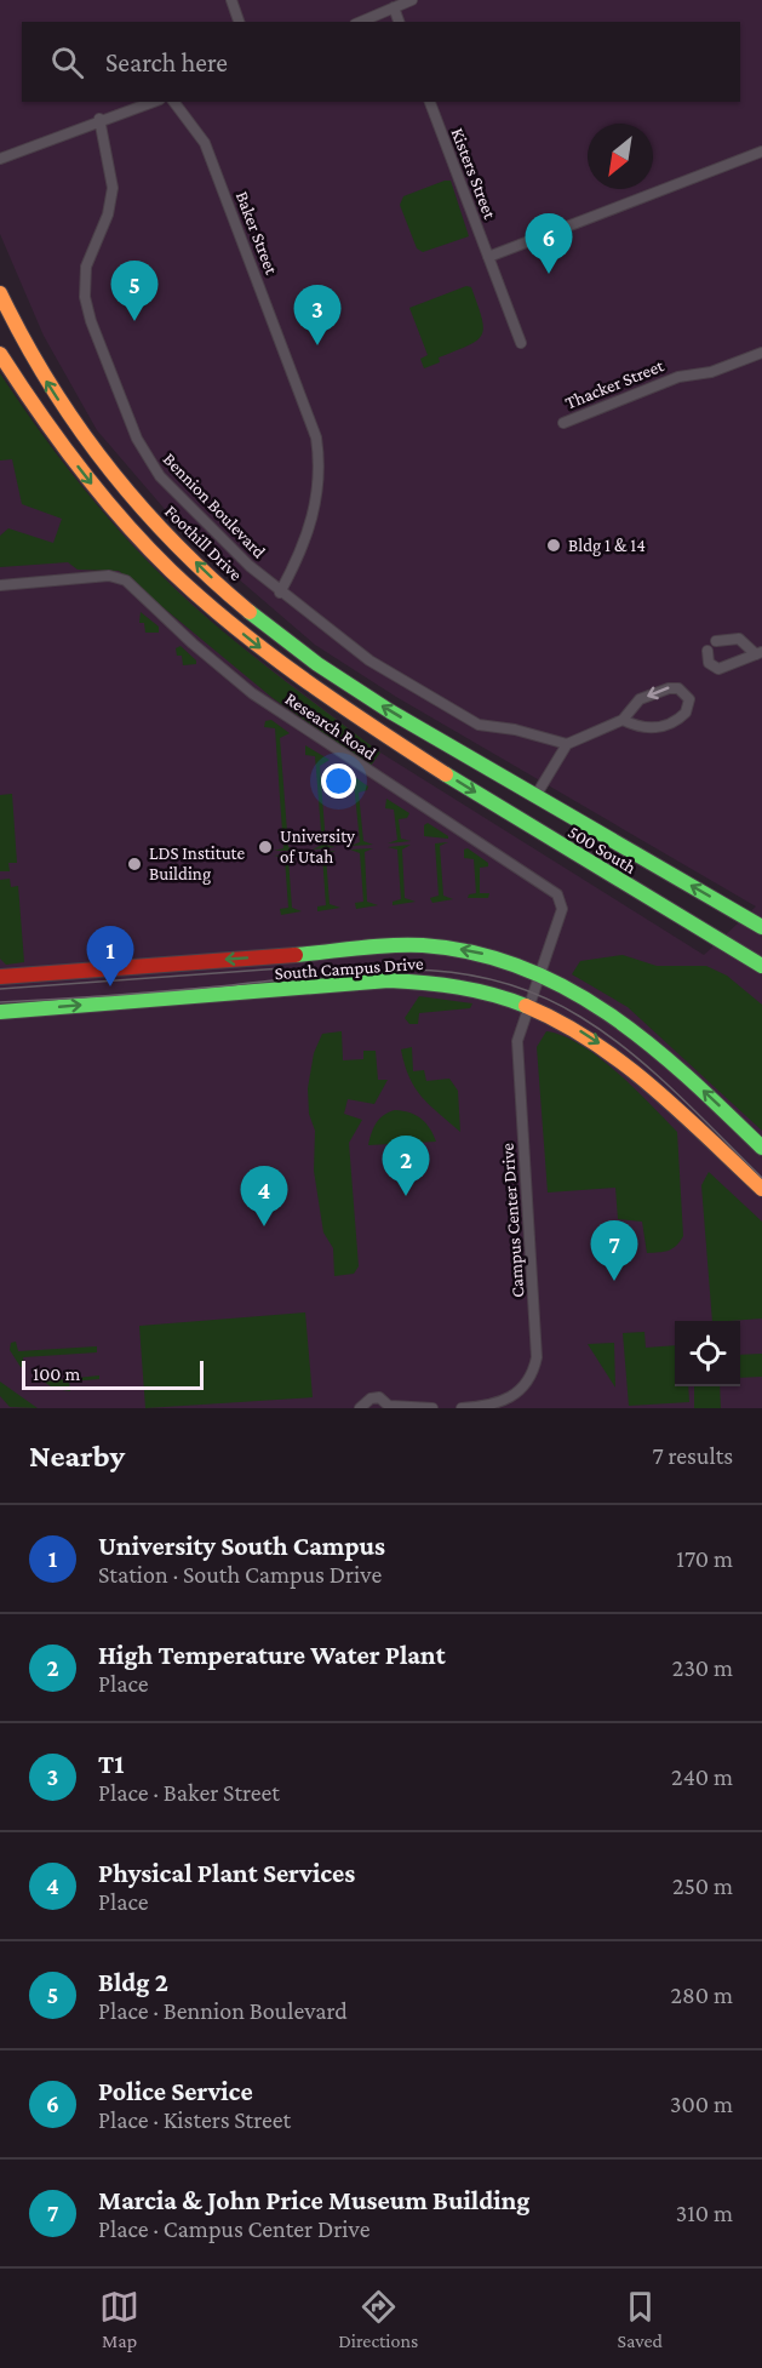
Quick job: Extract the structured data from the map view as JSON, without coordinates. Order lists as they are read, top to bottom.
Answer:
{
  "streets": {
    "main road": ["Foothill Drive", "500 South", "South Campus Drive"],
    "street": [
      "Kisters Street",
      "Baker Street",
      "Thacker Street",
      "Bennion Boulevard",
      "Research Road",
      "Campus Center Drive"
    ]
  },
  "crossings": [
    ["Baker Street", "Bennion Boulevard"],
    ["Foothill Drive", "500 South"],
    ["Research Road", "South Campus Drive"],
    ["Research Road", "Campus Center Drive"],
    ["South Campus Drive", "Campus Center Drive"]
  ],
  "one_way": ["Foothill Drive"],
  "places": ["Bldg 1 & 14", "University of Utah", "LDS Institute Building"],
  "scale_bar": "100 m",
  "north": "bottom left",
  "page": {
    "search": "Search here",
    "pins": [
      "6",
      "5",
      "3",
      "1",
      "2",
      "4",
      "7"
    ],
    "scale": "100 m",
    "heading": ["Nearby", "7 results"],
    "list": [
      {
        "mark": "1",
        "name": "University South Campus",
        "note": "Station · South Campus Drive",
        "value": "170 m"
      },
      {
        "mark": "2",
        "name": "High Temperature Water Plant",
        "note": "Place",
        "value": "230 m"
      },
      {
        "mark": "3",
        "name": "T1",
        "note": "Place · Baker Street",
        "value": "240 m"
      },
      {
        "mark": "4",
        "name": "Physical Plant Services",
        "note": "Place",
        "value": "250 m"
      },
      {
        "mark": "5",
        "name": "Bldg 2",
        "note": "Place · Bennion Boulevard",
        "value": "280 m"
      },
      {
        "mark": "6",
        "name": "Police Service",
        "note": "Place · Kisters Street",
        "value": "300 m"
      },
      {
        "mark": "7",
        "name": "Marcia & John Price Museum Building",
        "note": "Place · Campus Center Drive",
        "value": "310 m"
      }
    ],
    "nav": ["Map", "Directions", "Saved"]
  }
}
